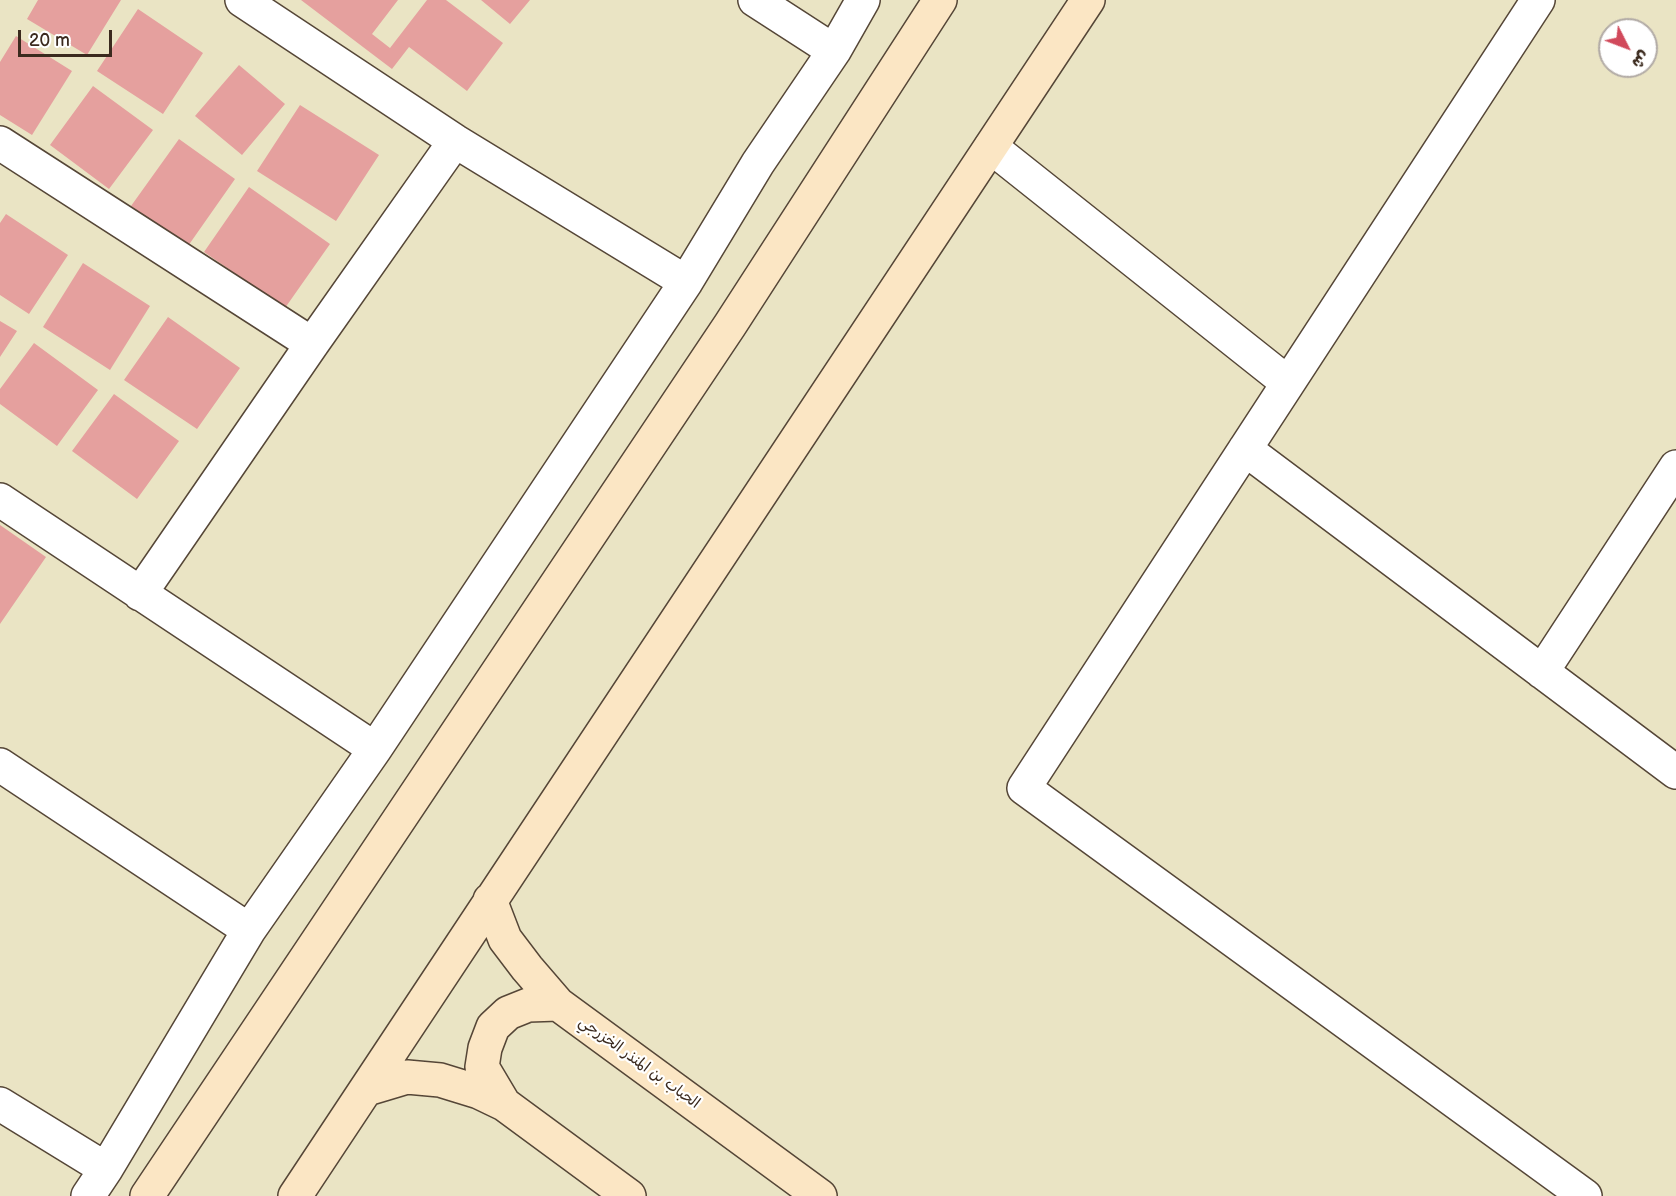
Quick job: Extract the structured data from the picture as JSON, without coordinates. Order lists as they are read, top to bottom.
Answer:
{
  "streets": {
    "main road": ["الحباب بن المنذر الخزرجي"]
  },
  "scale_bar": "20 m",
  "north": "bottom right"
}
